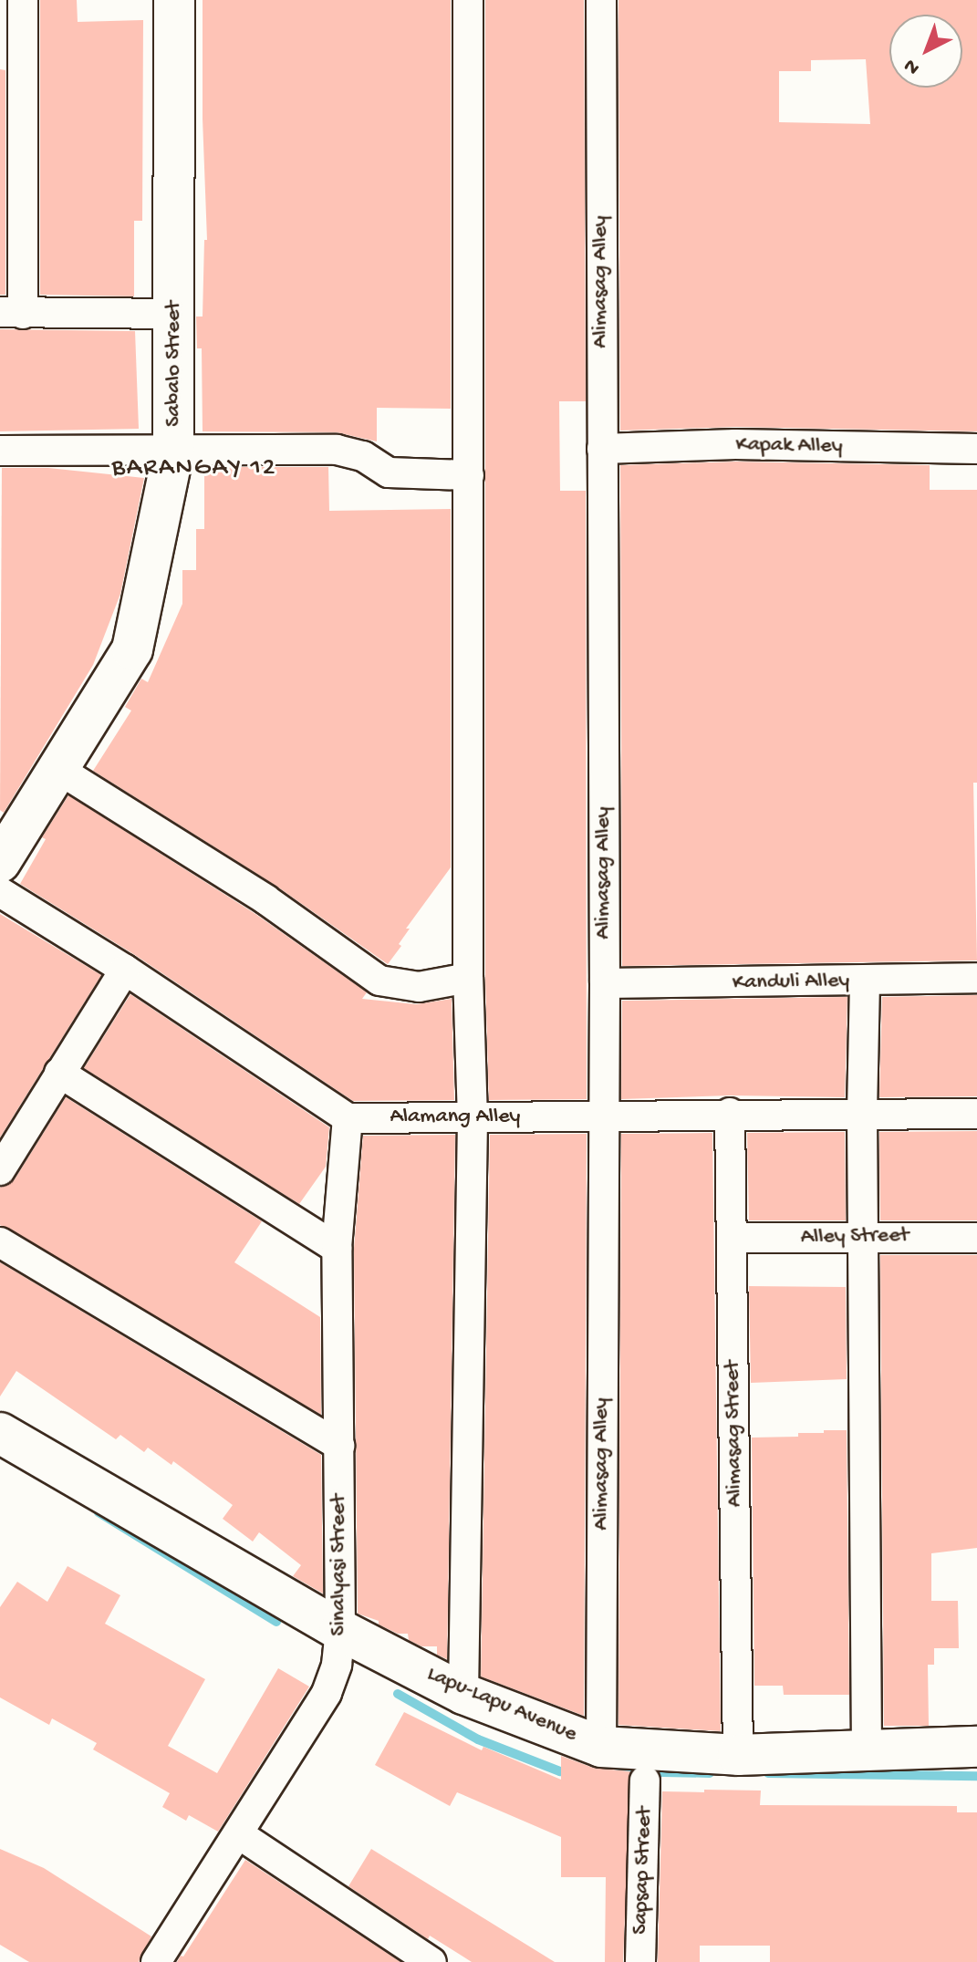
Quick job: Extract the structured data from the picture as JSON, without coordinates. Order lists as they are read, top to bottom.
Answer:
{
  "streets": {
    "street": [
      "Alimasag Alley",
      "Sabalo Street",
      "Kapak Alley",
      "Kanduli Alley",
      "Alamang Alley",
      "Alley Street",
      "Alimasag Street",
      "Sinalyasi Street",
      "Lapu-Lapu Avenue",
      "Sapsap Street"
    ]
  },
  "crossings": [
    ["Alimasag Alley", "Kapak Alley"],
    ["Alimasag Alley", "Kanduli Alley"],
    ["Alimasag Alley", "Alamang Alley"],
    ["Alimasag Alley", "Lapu-Lapu Avenue"],
    ["Alamang Alley", "Alimasag Street"],
    ["Alamang Alley", "Sinalyasi Street"],
    ["Alley Street", "Alimasag Street"],
    ["Alimasag Street", "Lapu-Lapu Avenue"],
    ["Sinalyasi Street", "Lapu-Lapu Avenue"]
  ],
  "districts": ["BARANGAY 12"],
  "north": "bottom left"
}
